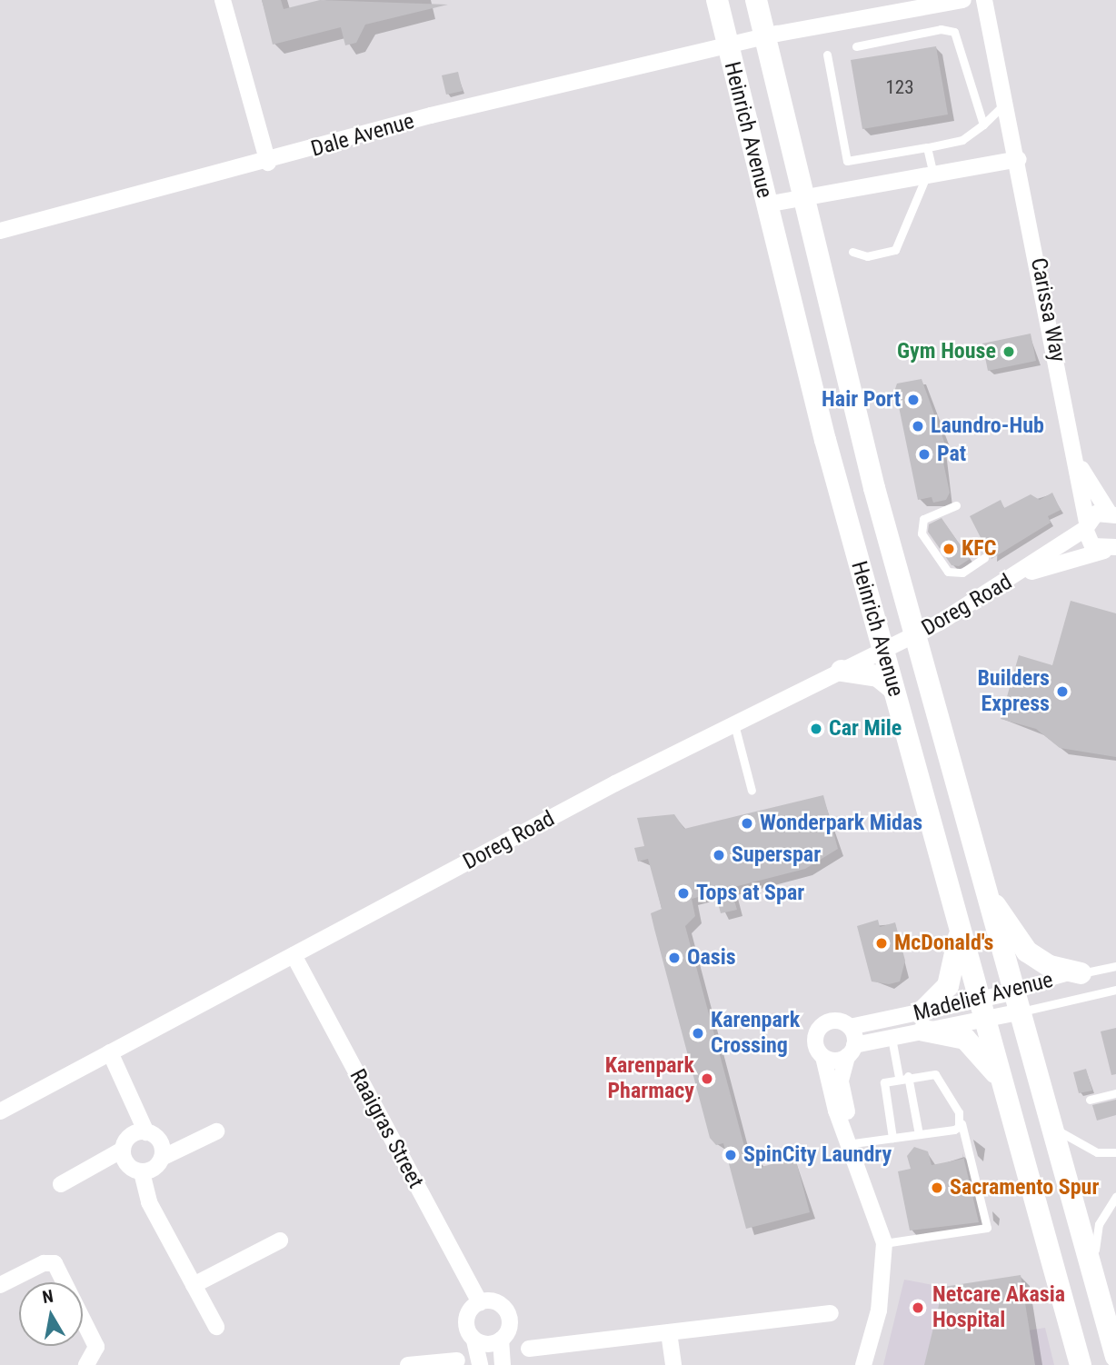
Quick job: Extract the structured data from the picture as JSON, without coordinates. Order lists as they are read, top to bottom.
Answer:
{
  "streets": {
    "street": [
      "Heinrich Avenue",
      "Dale Avenue",
      "Carissa Way",
      "Doreg Road",
      "Madelief Avenue",
      "Raaigras Street"
    ]
  },
  "crossings": [
    ["Heinrich Avenue", "Dale Avenue"],
    ["Heinrich Avenue", "Doreg Road"],
    ["Heinrich Avenue", "Madelief Avenue"],
    ["Carissa Way", "Doreg Road"],
    ["Doreg Road", "Raaigras Street"]
  ],
  "places": [
    "Gym House",
    "Hair Port",
    "Laundro-Hub",
    "Pat",
    "KFC",
    "Builders Express",
    "Car Mile",
    "Wonderpark Midas",
    "Superspar",
    "Tops at Spar",
    "McDonald's",
    "Oasis",
    "Karenpark Crossing",
    "Karenpark Pharmacy",
    "SpinCity Laundry",
    "Sacramento Spur",
    "Netcare Akasia Hospital"
  ],
  "house_numbers": ["123"],
  "north": "top"
}
